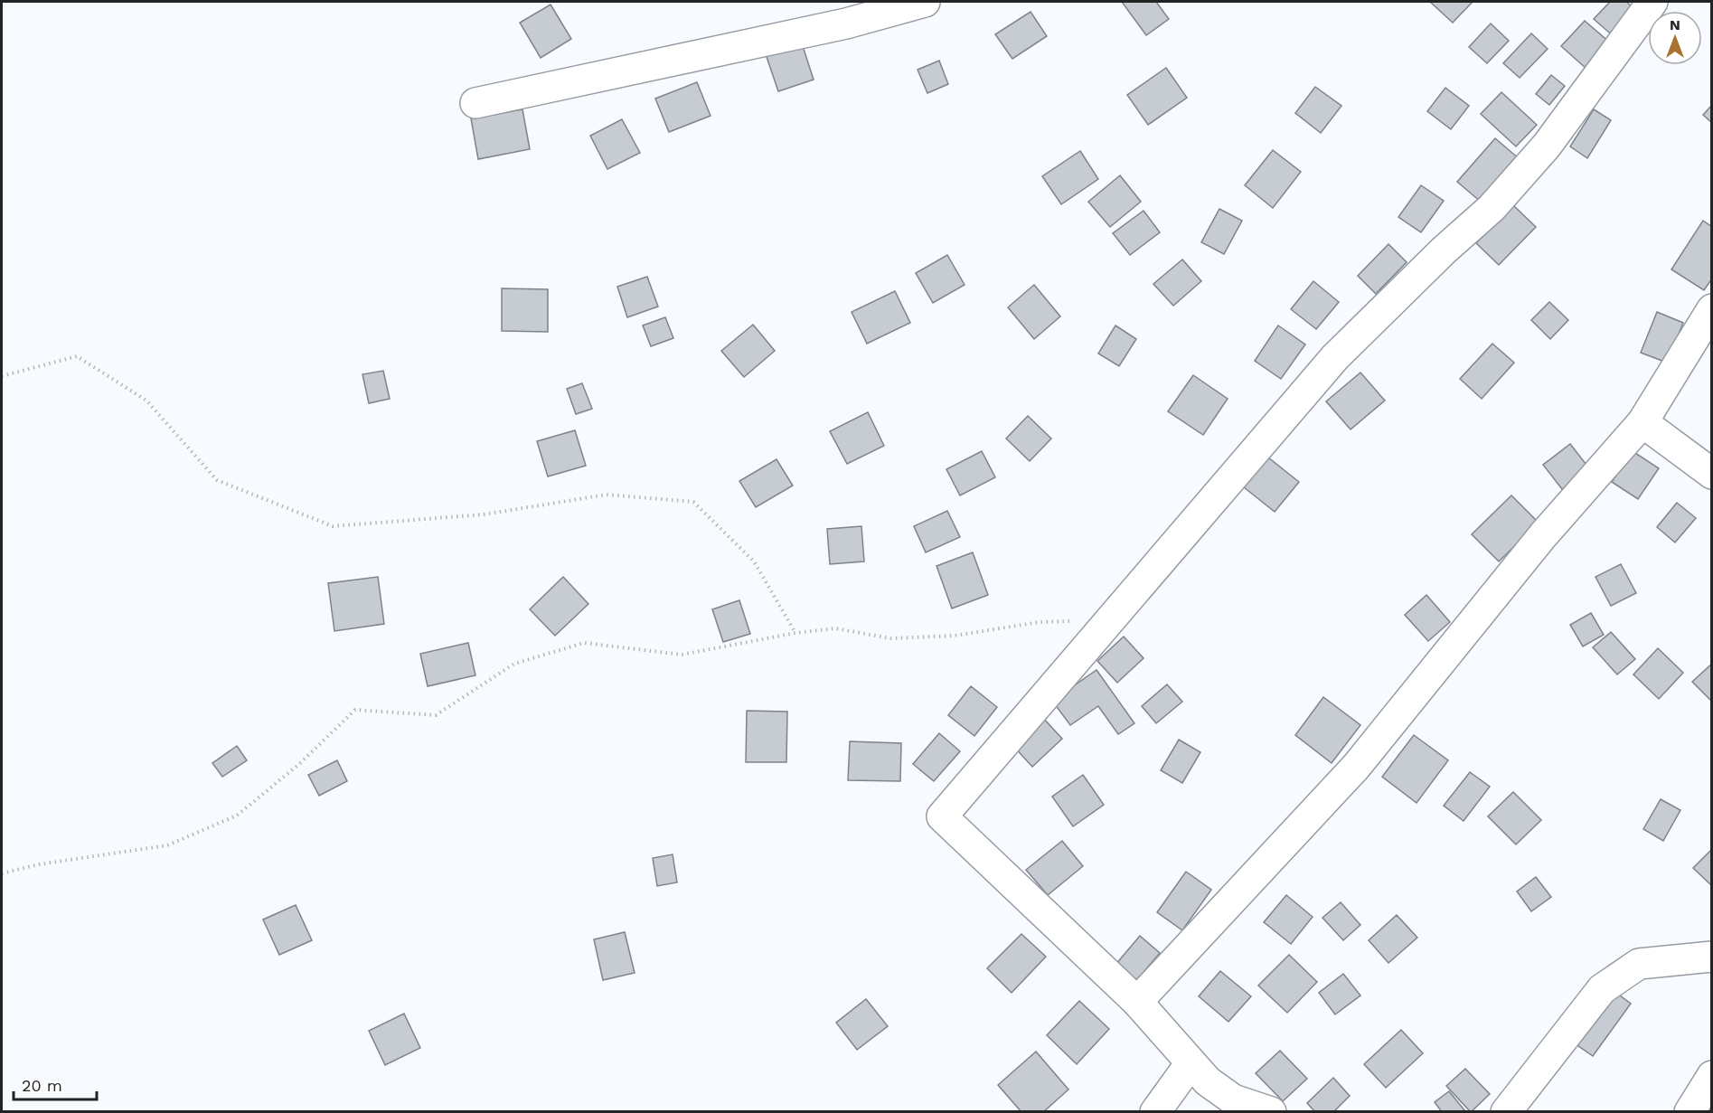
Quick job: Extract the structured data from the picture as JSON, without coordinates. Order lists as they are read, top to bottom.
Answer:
{
  "scale_bar": "20 m",
  "north": "top"
}
